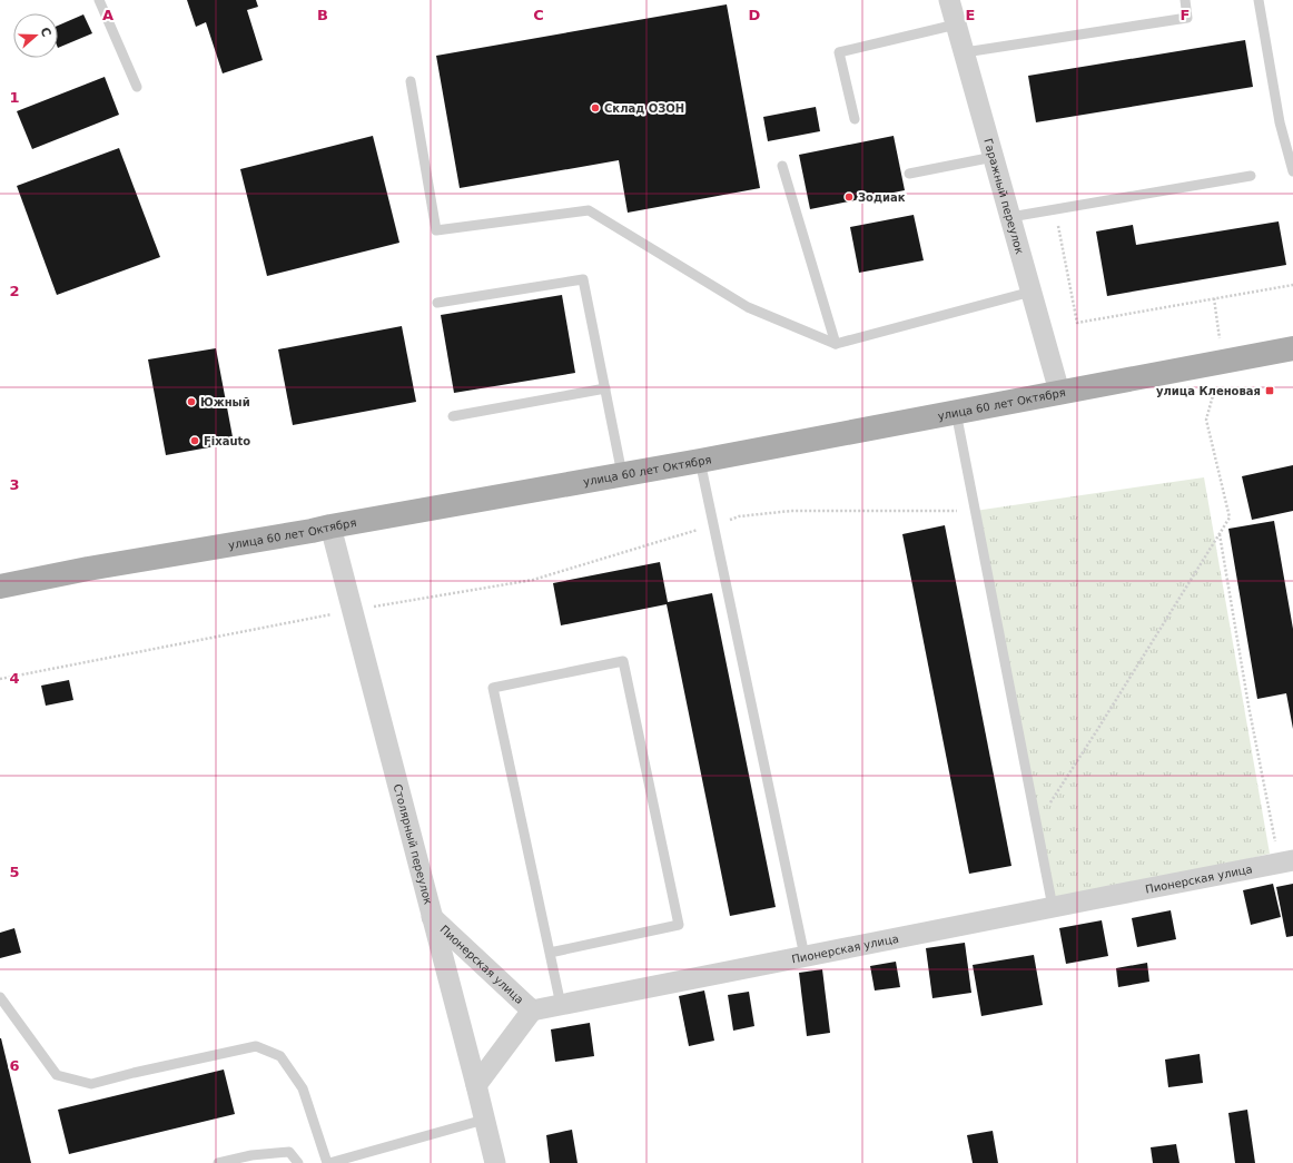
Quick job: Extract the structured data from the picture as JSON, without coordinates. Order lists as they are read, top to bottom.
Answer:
{
  "streets": {
    "main road": ["улица 60 лет Октября"],
    "street": ["Гаражный переулок", "Столярный переулок", "Пионерская улица"]
  },
  "crossings": [
    ["Гаражный переулок", "улица 60 лет Октября"],
    ["улица 60 лет Октября", "Столярный переулок"],
    ["Столярный переулок", "Пионерская улица"]
  ],
  "places": {
    "other": [
      "Склад ОЗОН",
      "Зодиак",
      "Южный",
      "Fixauto"
    ],
    "transit": ["улица Кленовая"]
  },
  "north": "right",
  "grid": {
    "columns": [
      "A",
      "B",
      "C",
      "D",
      "E",
      "F"
    ],
    "rows": [
      "1",
      "2",
      "3",
      "4",
      "5",
      "6"
    ]
  }
}
